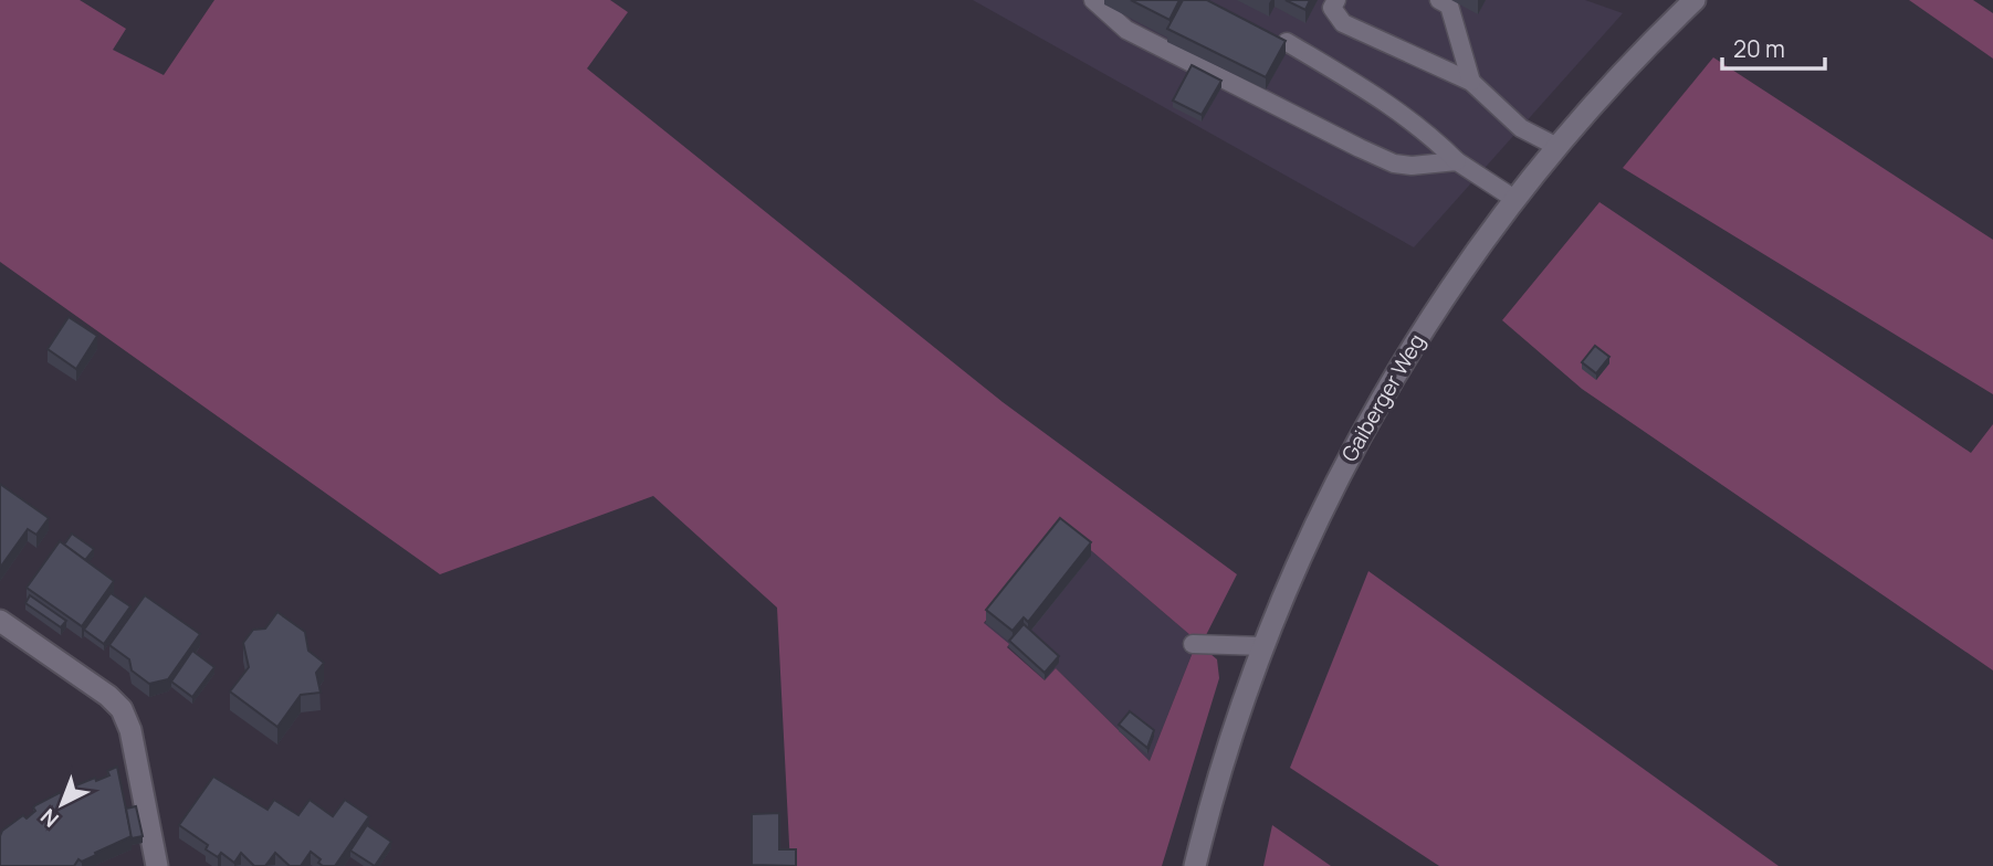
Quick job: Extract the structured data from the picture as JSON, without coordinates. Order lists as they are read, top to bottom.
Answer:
{
  "streets": {
    "street": ["Gaiberger Weg"]
  },
  "scale_bar": "20 m",
  "north": "bottom left"
}
